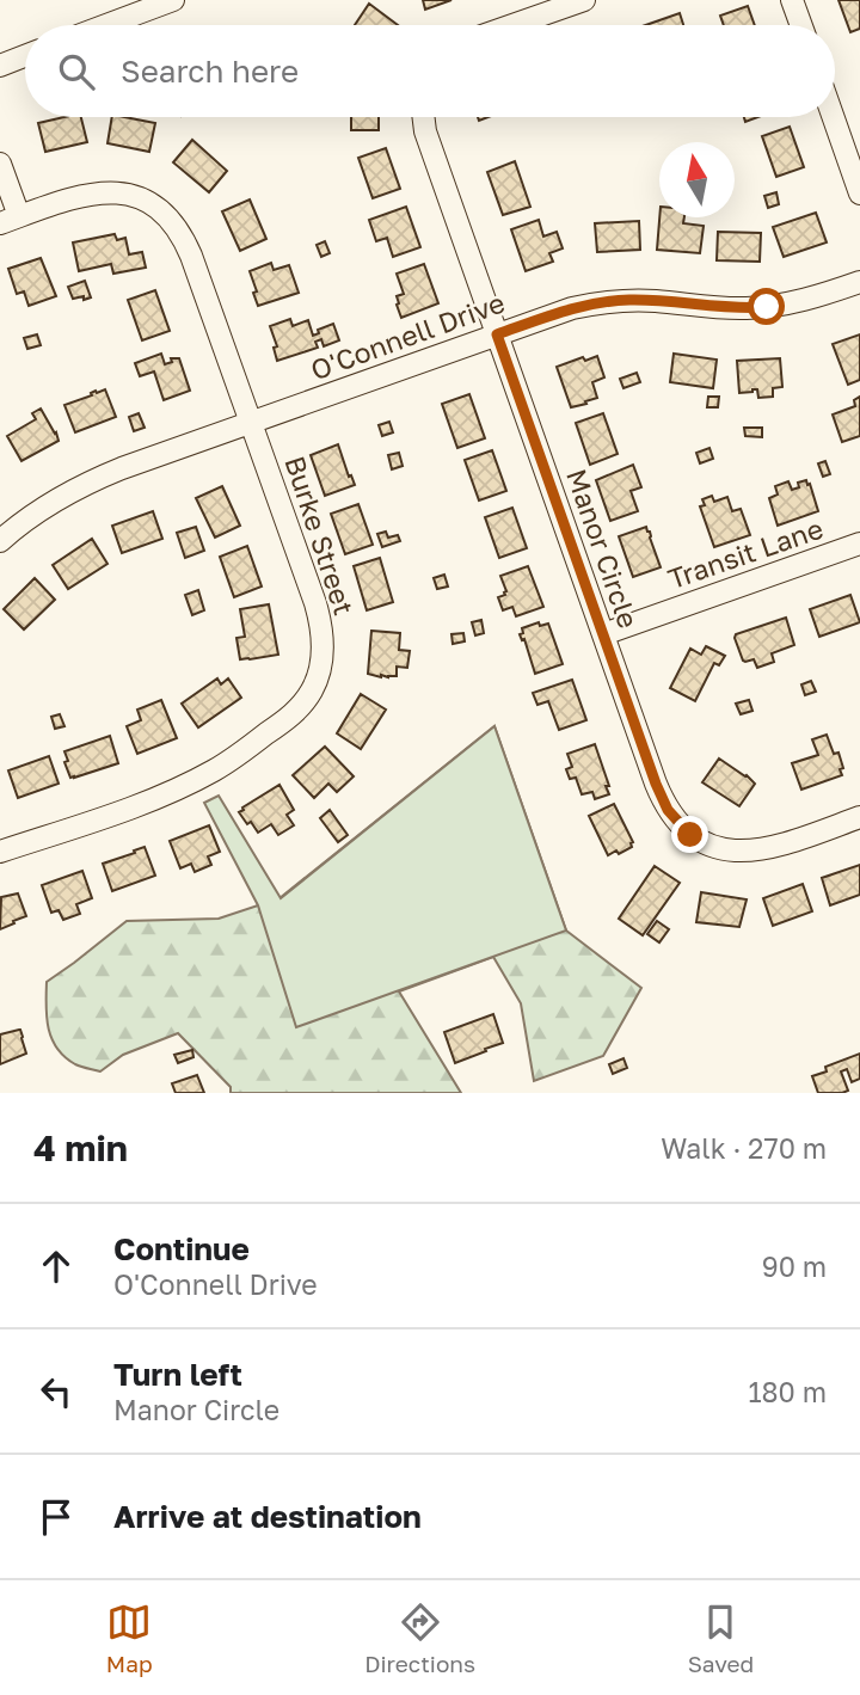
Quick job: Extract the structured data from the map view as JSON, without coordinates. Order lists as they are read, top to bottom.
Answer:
{
  "streets": {
    "street": [
      "O'Connell Drive",
      "Burke Street",
      "Manor Circle",
      "Transit Lane"
    ]
  },
  "crossings": [
    ["O'Connell Drive", "Burke Street"],
    ["O'Connell Drive", "Manor Circle"],
    ["Manor Circle", "Transit Lane"]
  ],
  "north": "top",
  "page": {
    "search": "Search here",
    "heading": ["4 min", "Walk · 270 m"],
    "list": [
      ["Continue", "O'Connell Drive", "90 m"],
      ["Turn left", "Manor Circle", "180 m"],
      "Arrive at destination"
    ],
    "nav": ["Map", "Directions", "Saved"]
  }
}
